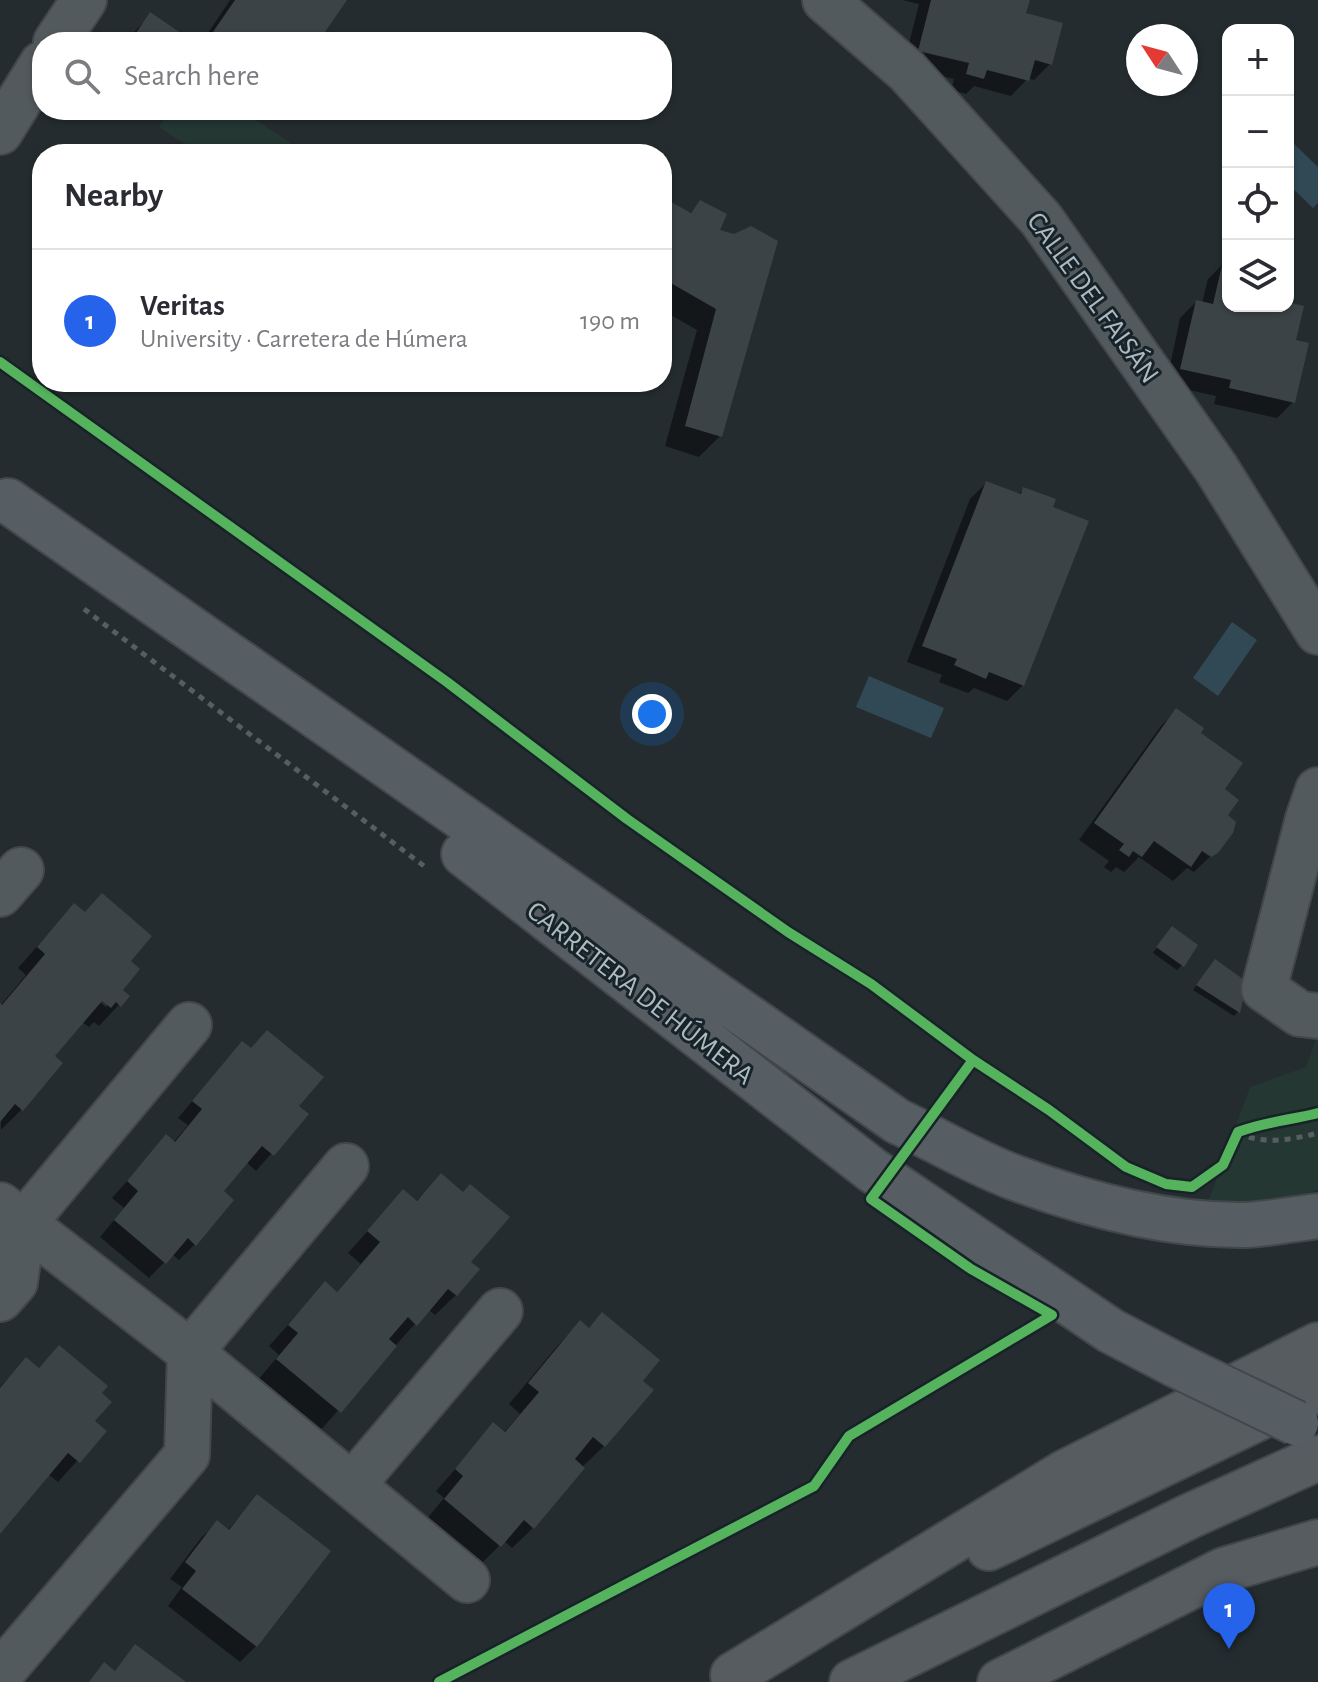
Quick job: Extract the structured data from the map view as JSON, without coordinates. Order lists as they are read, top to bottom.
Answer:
{
  "streets": {
    "main road": ["CARRETERA DE HÚMERA"],
    "street": ["CALLE DEL FAISÁN"]
  },
  "north": "top left",
  "page": {
    "map_buttons": ["+", "−"],
    "search": "Search here",
    "heading": "Nearby",
    "list": [
      {
        "mark": "1",
        "name": "Veritas",
        "note": "University · Carretera de Húmera",
        "value": "190 m"
      }
    ],
    "pins": "1"
  }
}
